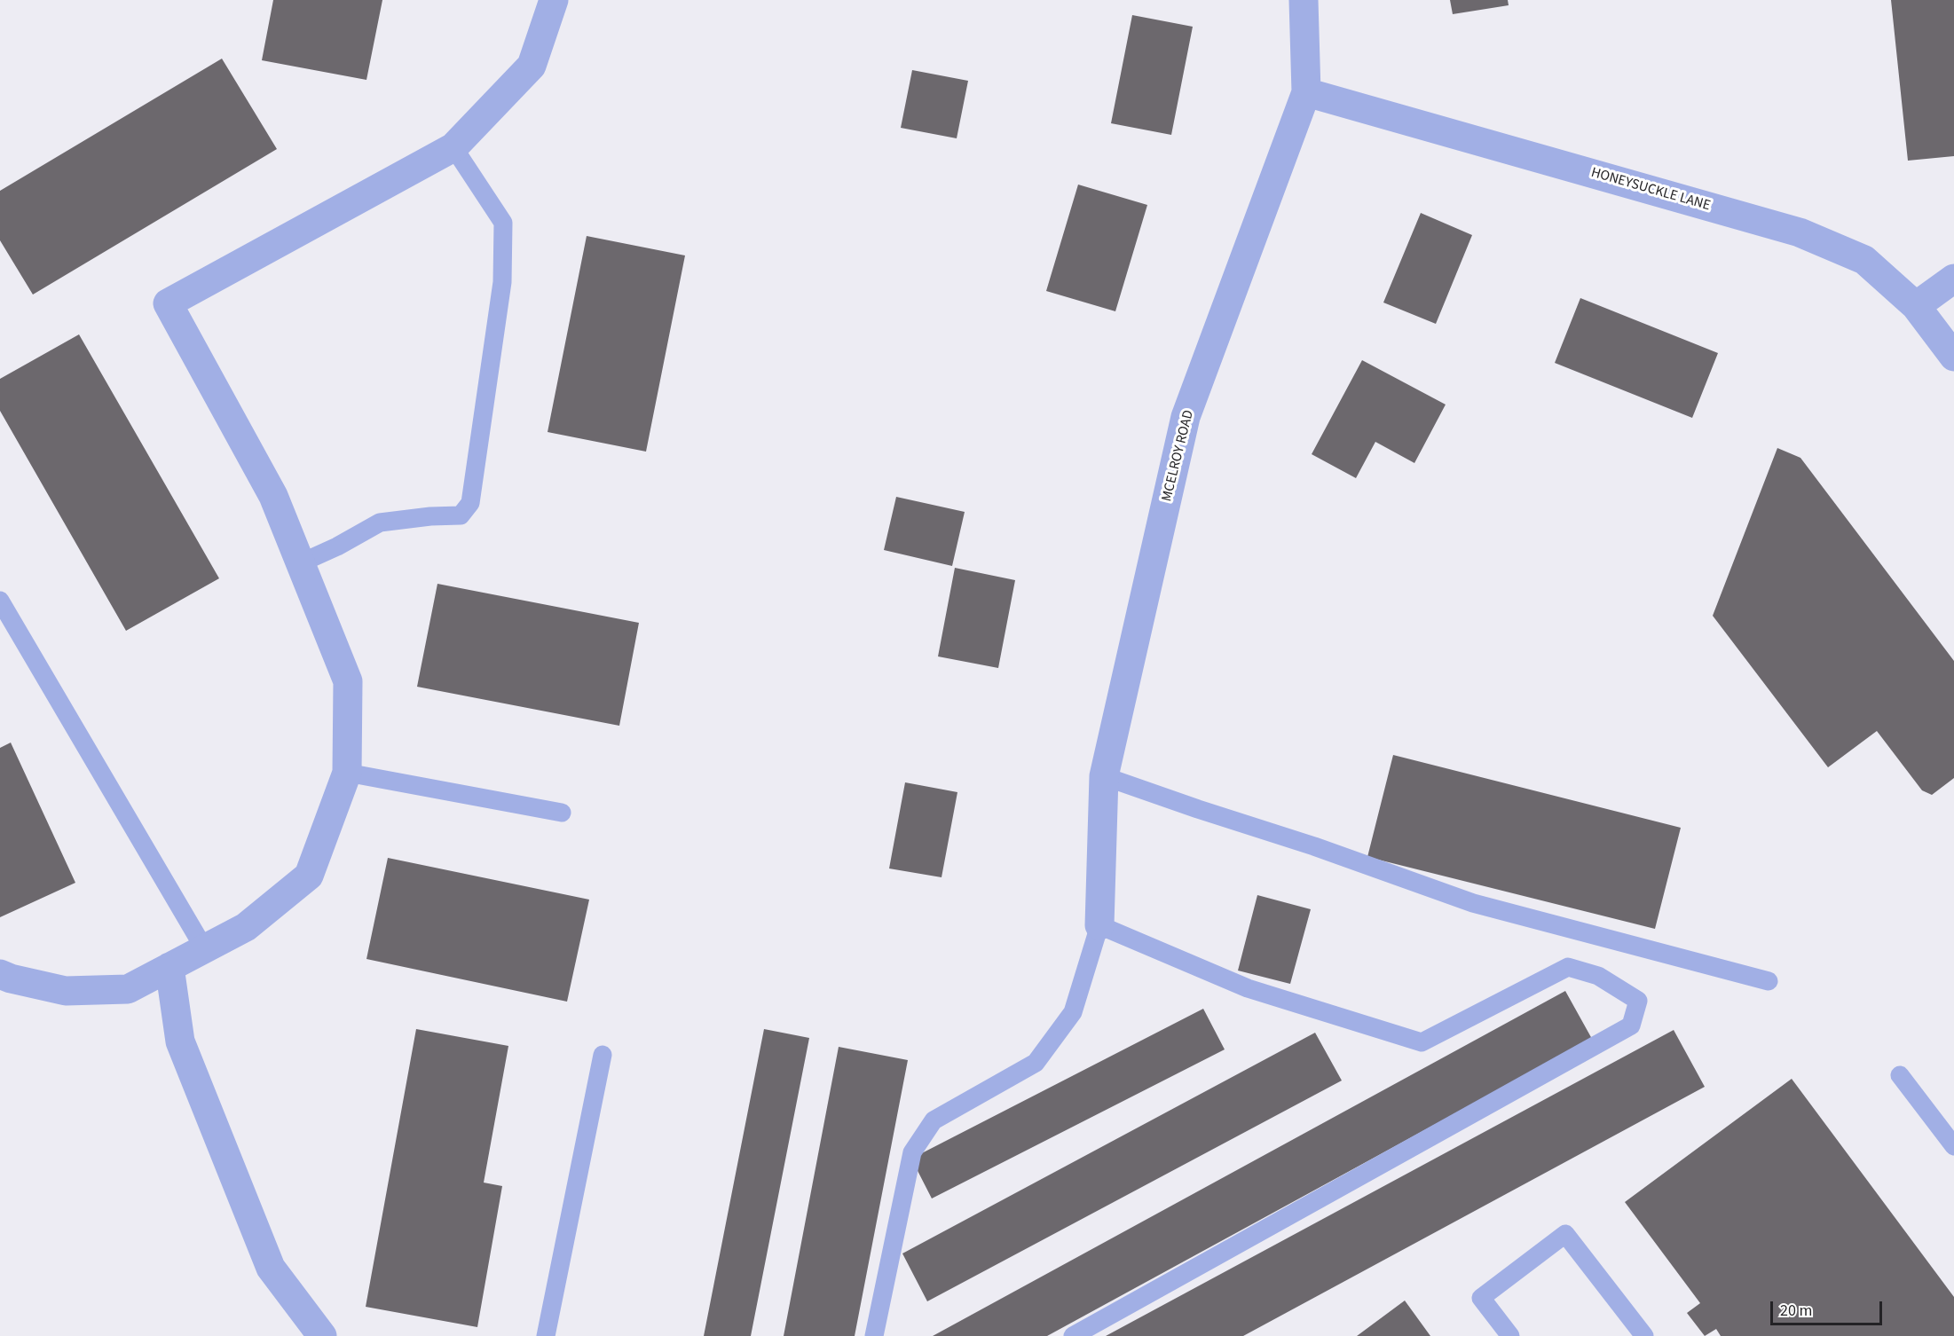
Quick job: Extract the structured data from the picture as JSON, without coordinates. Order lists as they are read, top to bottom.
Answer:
{
  "streets": {
    "street": ["HONEYSUCKLE LANE", "MCELROY ROAD"]
  },
  "crossings": [
    ["HONEYSUCKLE LANE", "MCELROY ROAD"]
  ],
  "scale_bar": "20 m"
}
